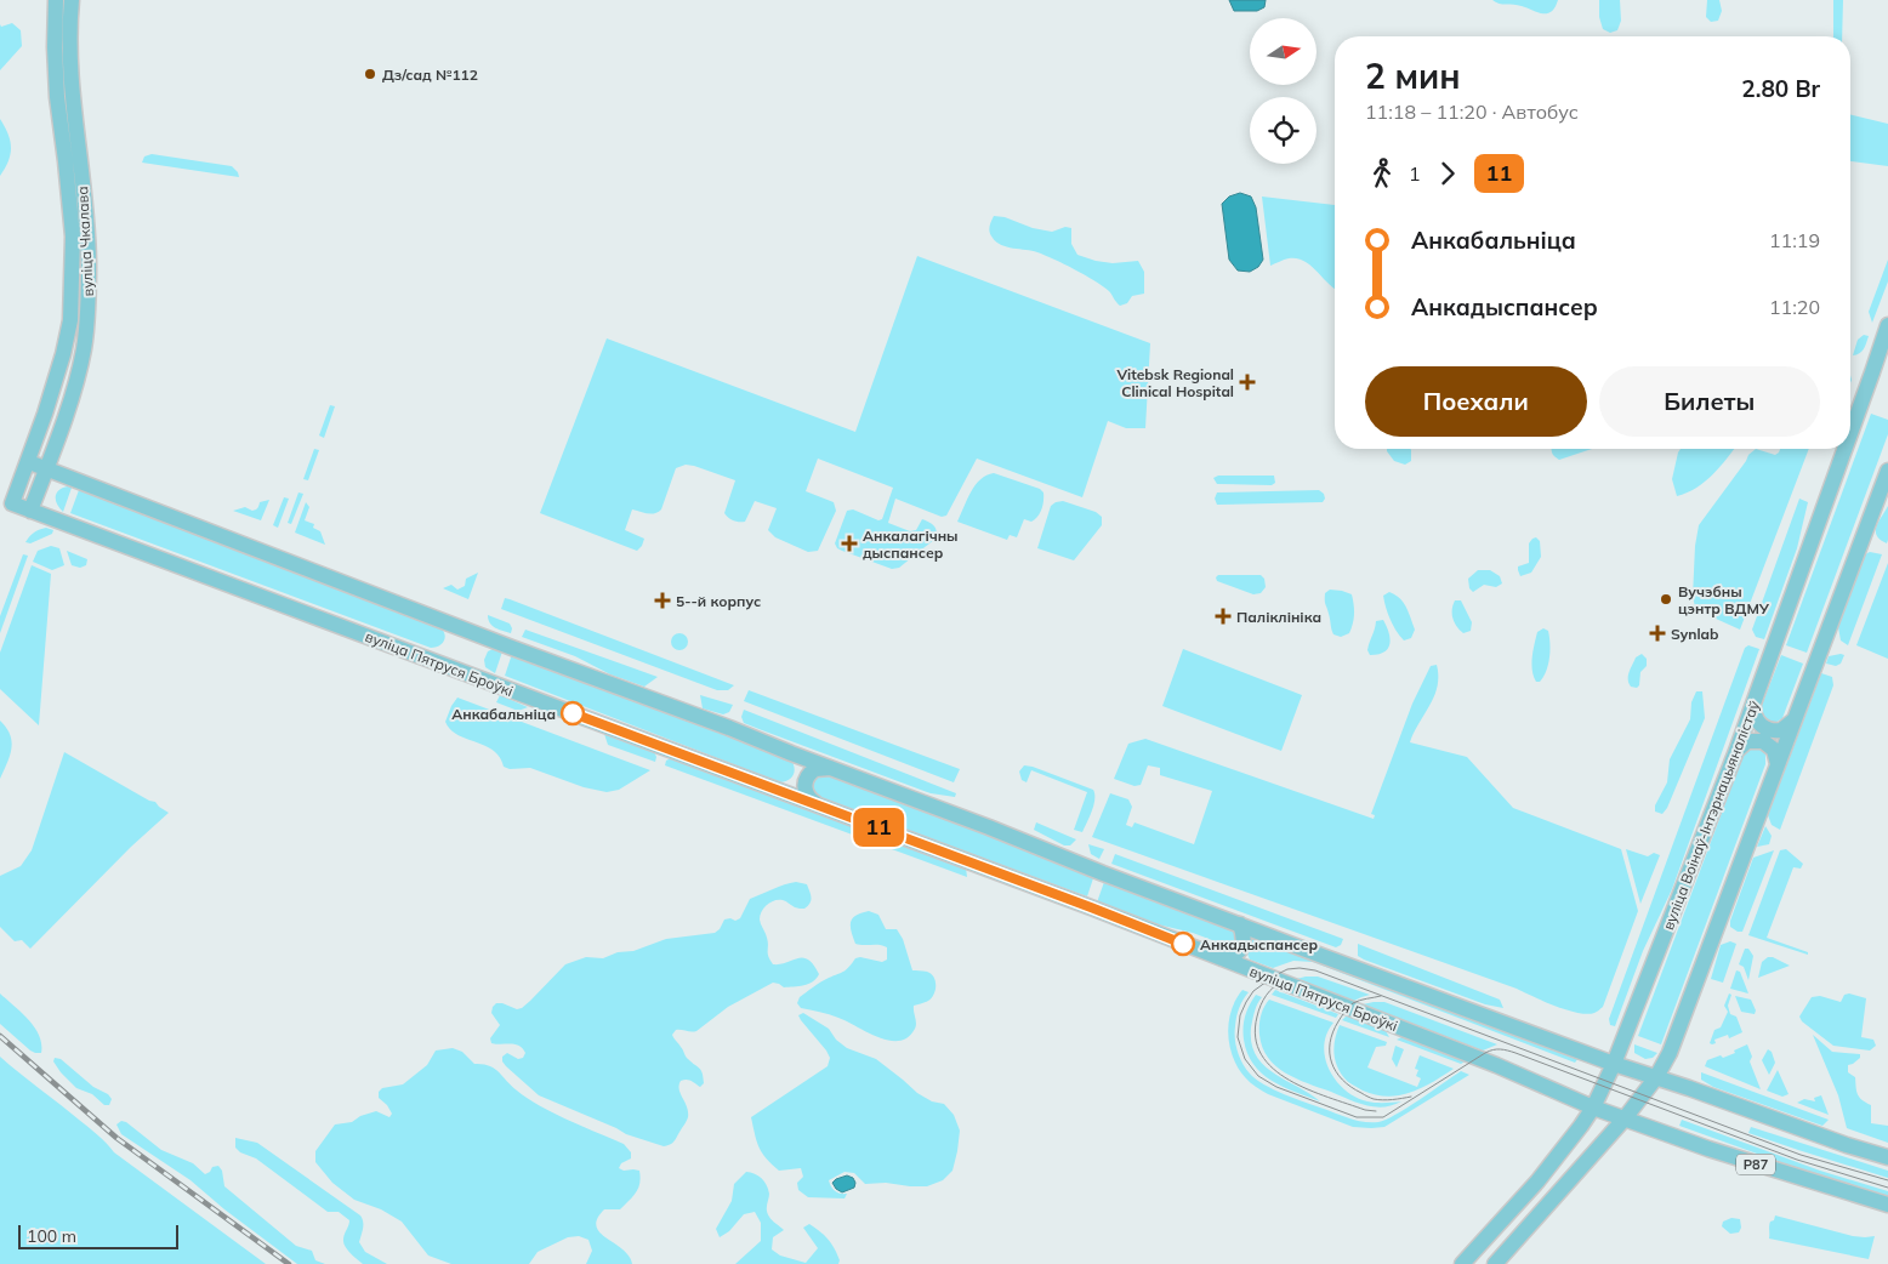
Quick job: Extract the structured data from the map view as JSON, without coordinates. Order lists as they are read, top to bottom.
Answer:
{
  "streets": {
    "main road": [
      "вуліца Чкалава",
      "вуліца Пятруся Броўкі",
      "вуліца Воінаў-Інтэрнацыяналістаў",
      "Р87"
    ]
  },
  "crossings": [
    ["вуліца Чкалава", "вуліца Пятруся Броўкі"],
    ["вуліца Пятруся Броўкі", "вуліца Воінаў-Інтэрнацыяналістаў"]
  ],
  "places": {
    "other": [
      "Дз/сад №112",
      "Вучэбны цэнтр ВДМУ",
      "Анкабальніца",
      "Анкадыспансер"
    ],
    "health": [
      "Vitebsk Regional Clinical Hospital",
      "Анкалагічны дыспансер",
      "5--й корпус",
      "Паліклініка",
      "Synlab"
    ]
  },
  "lines": ["bus line 11"],
  "scale_bar": "100 m",
  "north": "right",
  "page": {
    "on_map": "11",
    "heading": ["2 мин", "11:18 – 11:20 · Автобус", "2.80 Br"],
    "legs": ["1", "11"],
    "list": [
      {
        "name": "Анкабальніца",
        "value": "11:19"
      },
      {
        "name": "Анкадыспансер",
        "value": "11:20"
      }
    ],
    "buttons": ["Поехали", "Билеты"],
    "scale": "100 m"
  }
}
